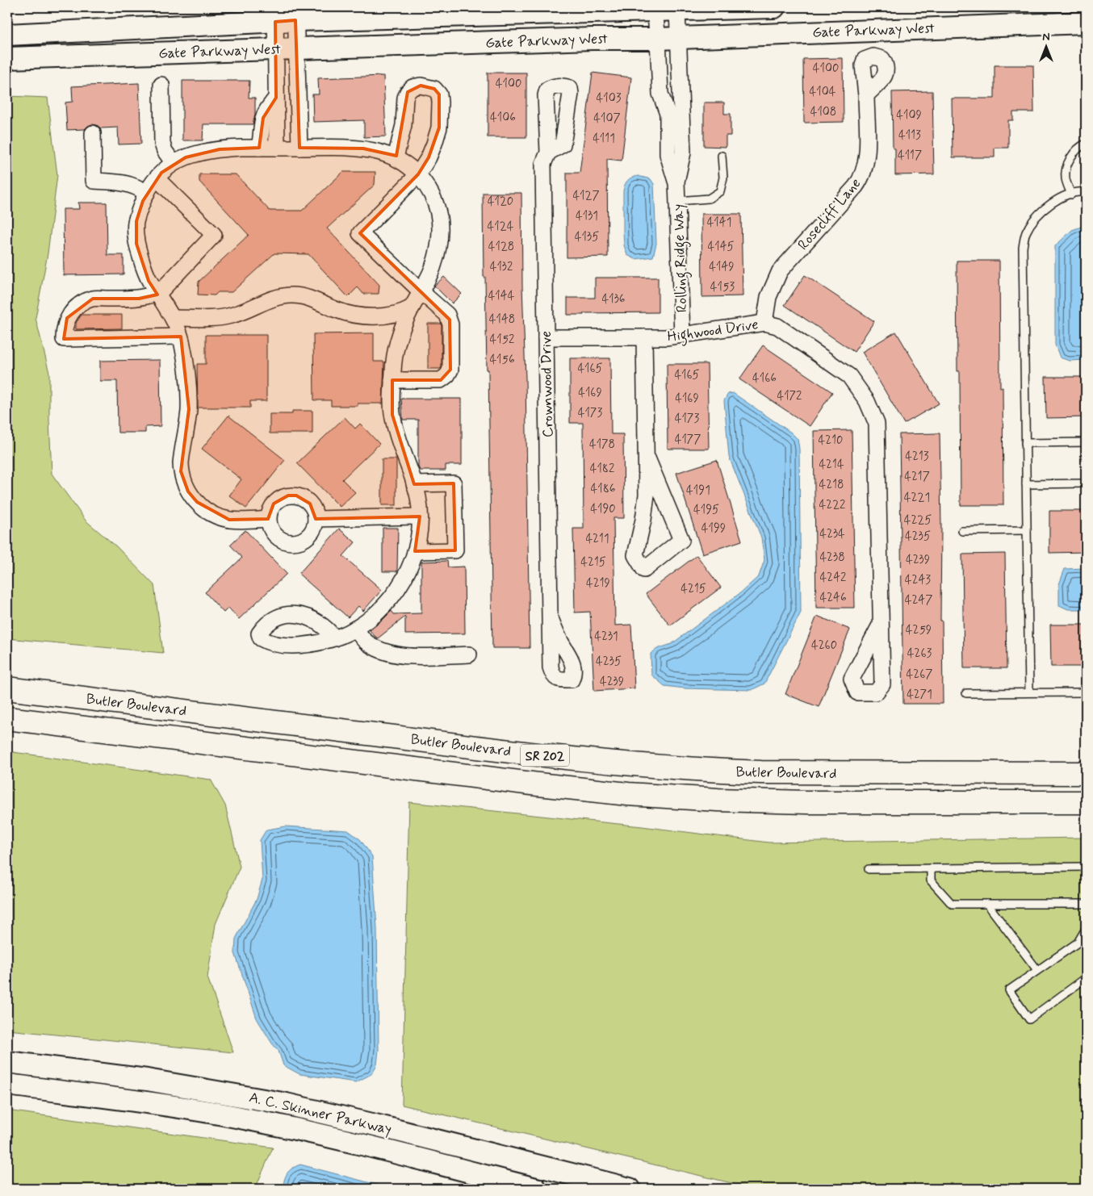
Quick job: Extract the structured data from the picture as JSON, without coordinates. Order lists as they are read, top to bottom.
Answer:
{
  "streets": {
    "highway": ["Butler Boulevard", "SR 202"],
    "main road": ["Gate Parkway West", "A. C. Skinner Parkway"],
    "street": [
      "Rosecliff Lane",
      "Rolling Ridge Way",
      "Highwood Drive",
      "Crownwood Drive"
    ]
  },
  "crossings": [
    ["Gate Parkway West", "Rolling Ridge Way"],
    ["Rosecliff Lane", "Highwood Drive"],
    ["Rolling Ridge Way", "Highwood Drive"],
    ["Highwood Drive", "Crownwood Drive"]
  ],
  "house_numbers": [
    "4100",
    "4100",
    "4104",
    "4103",
    "4108",
    "4109",
    "4106",
    "4107",
    "4113",
    "4111",
    "4117",
    "4127",
    "4120",
    "4131",
    "4141",
    "4124",
    "4135",
    "4128",
    "4145",
    "4132",
    "4149",
    "4153",
    "4144",
    "4136",
    "4148",
    "4152",
    "4156",
    "4165",
    "4165",
    "4166",
    "4169",
    "4172",
    "4169",
    "4173",
    "4173",
    "4177",
    "4210",
    "4178",
    "4213",
    "4214",
    "4182",
    "4217",
    "4218",
    "4186",
    "4191",
    "4221",
    "4222",
    "4190",
    "4195",
    "4225",
    "4199",
    "4234",
    "4235",
    "4211",
    "4238",
    "4239",
    "4215",
    "4242",
    "4243",
    "4219",
    "4215",
    "4246",
    "4247",
    "4259",
    "4231",
    "4260",
    "4263",
    "4235",
    "4267",
    "4239",
    "4271"
  ],
  "north": "top"
}
